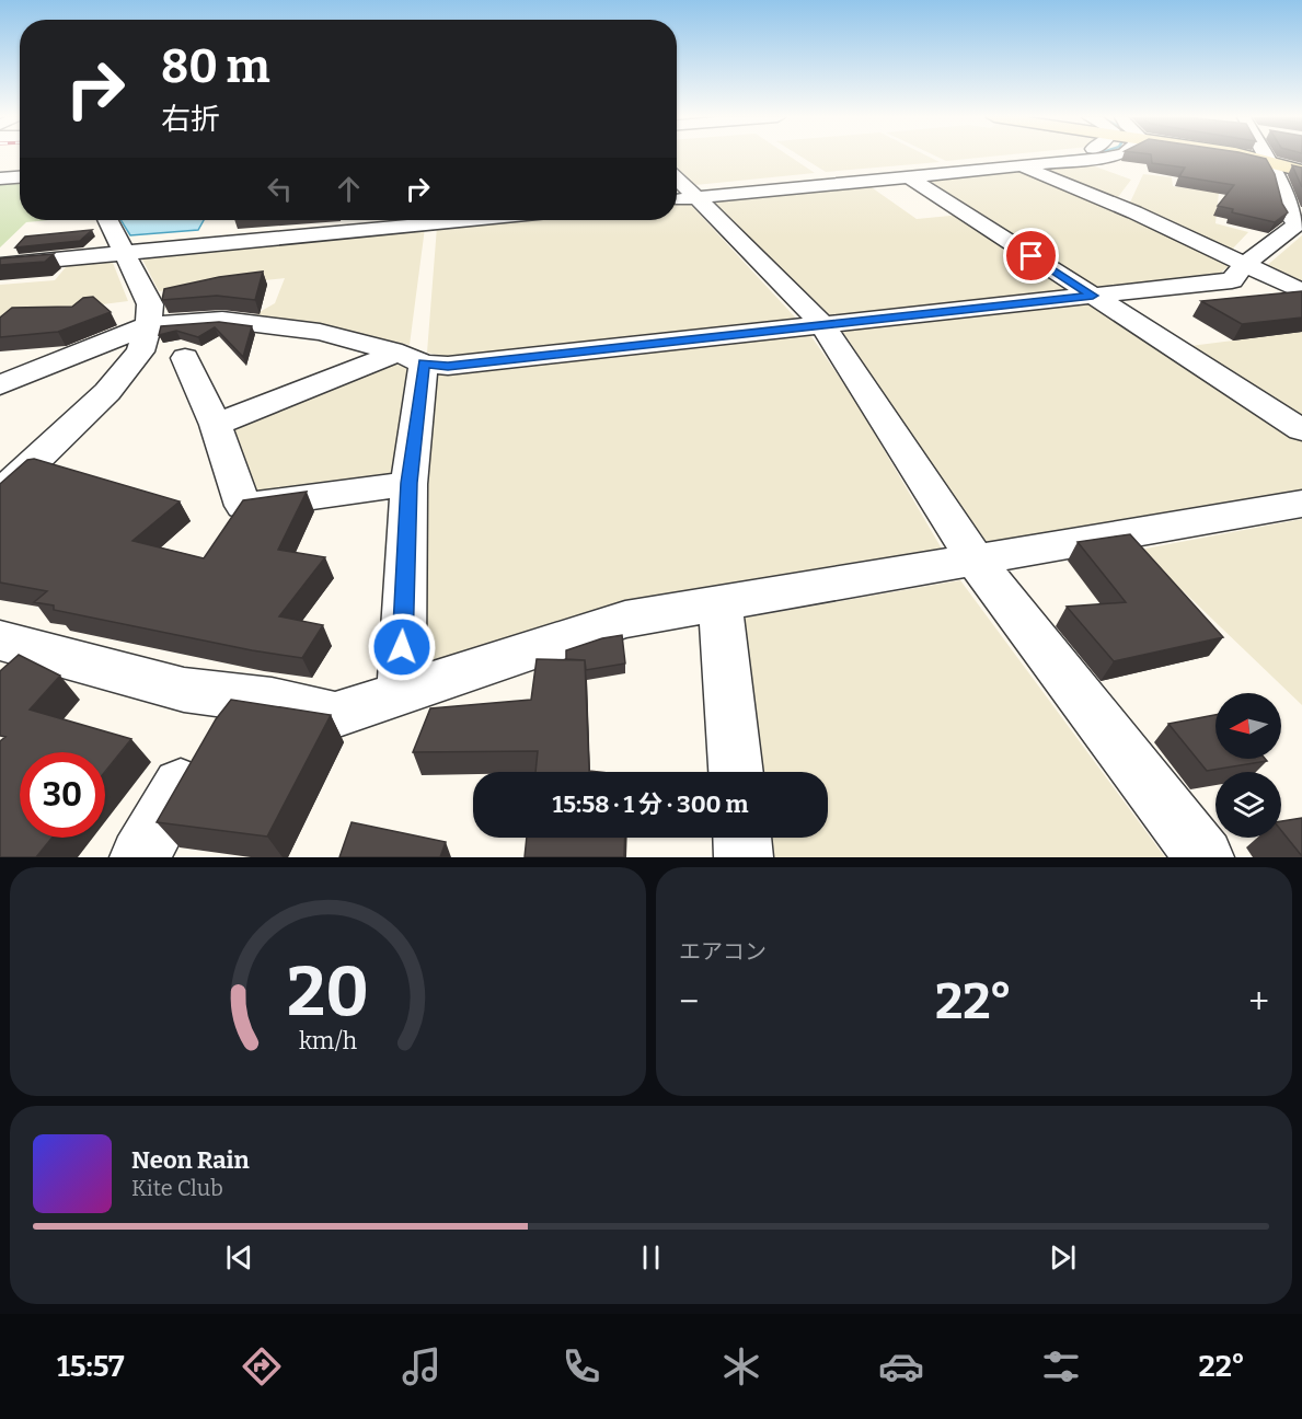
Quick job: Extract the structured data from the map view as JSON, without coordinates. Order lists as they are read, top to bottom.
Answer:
{
  "north": "left",
  "page": {
    "turn": ["80 m", "右折"],
    "limit": "30",
    "trip": "15:58 · 1 分 · 300 m",
    "tile": "エアコン",
    "heat": ["−", "22°", "+"],
    "song": ["Neon Rain", "Kite Club"],
    "tabs": ["15:57", "22°"],
    "gauge": ["20", "km/h"]
  }
}
